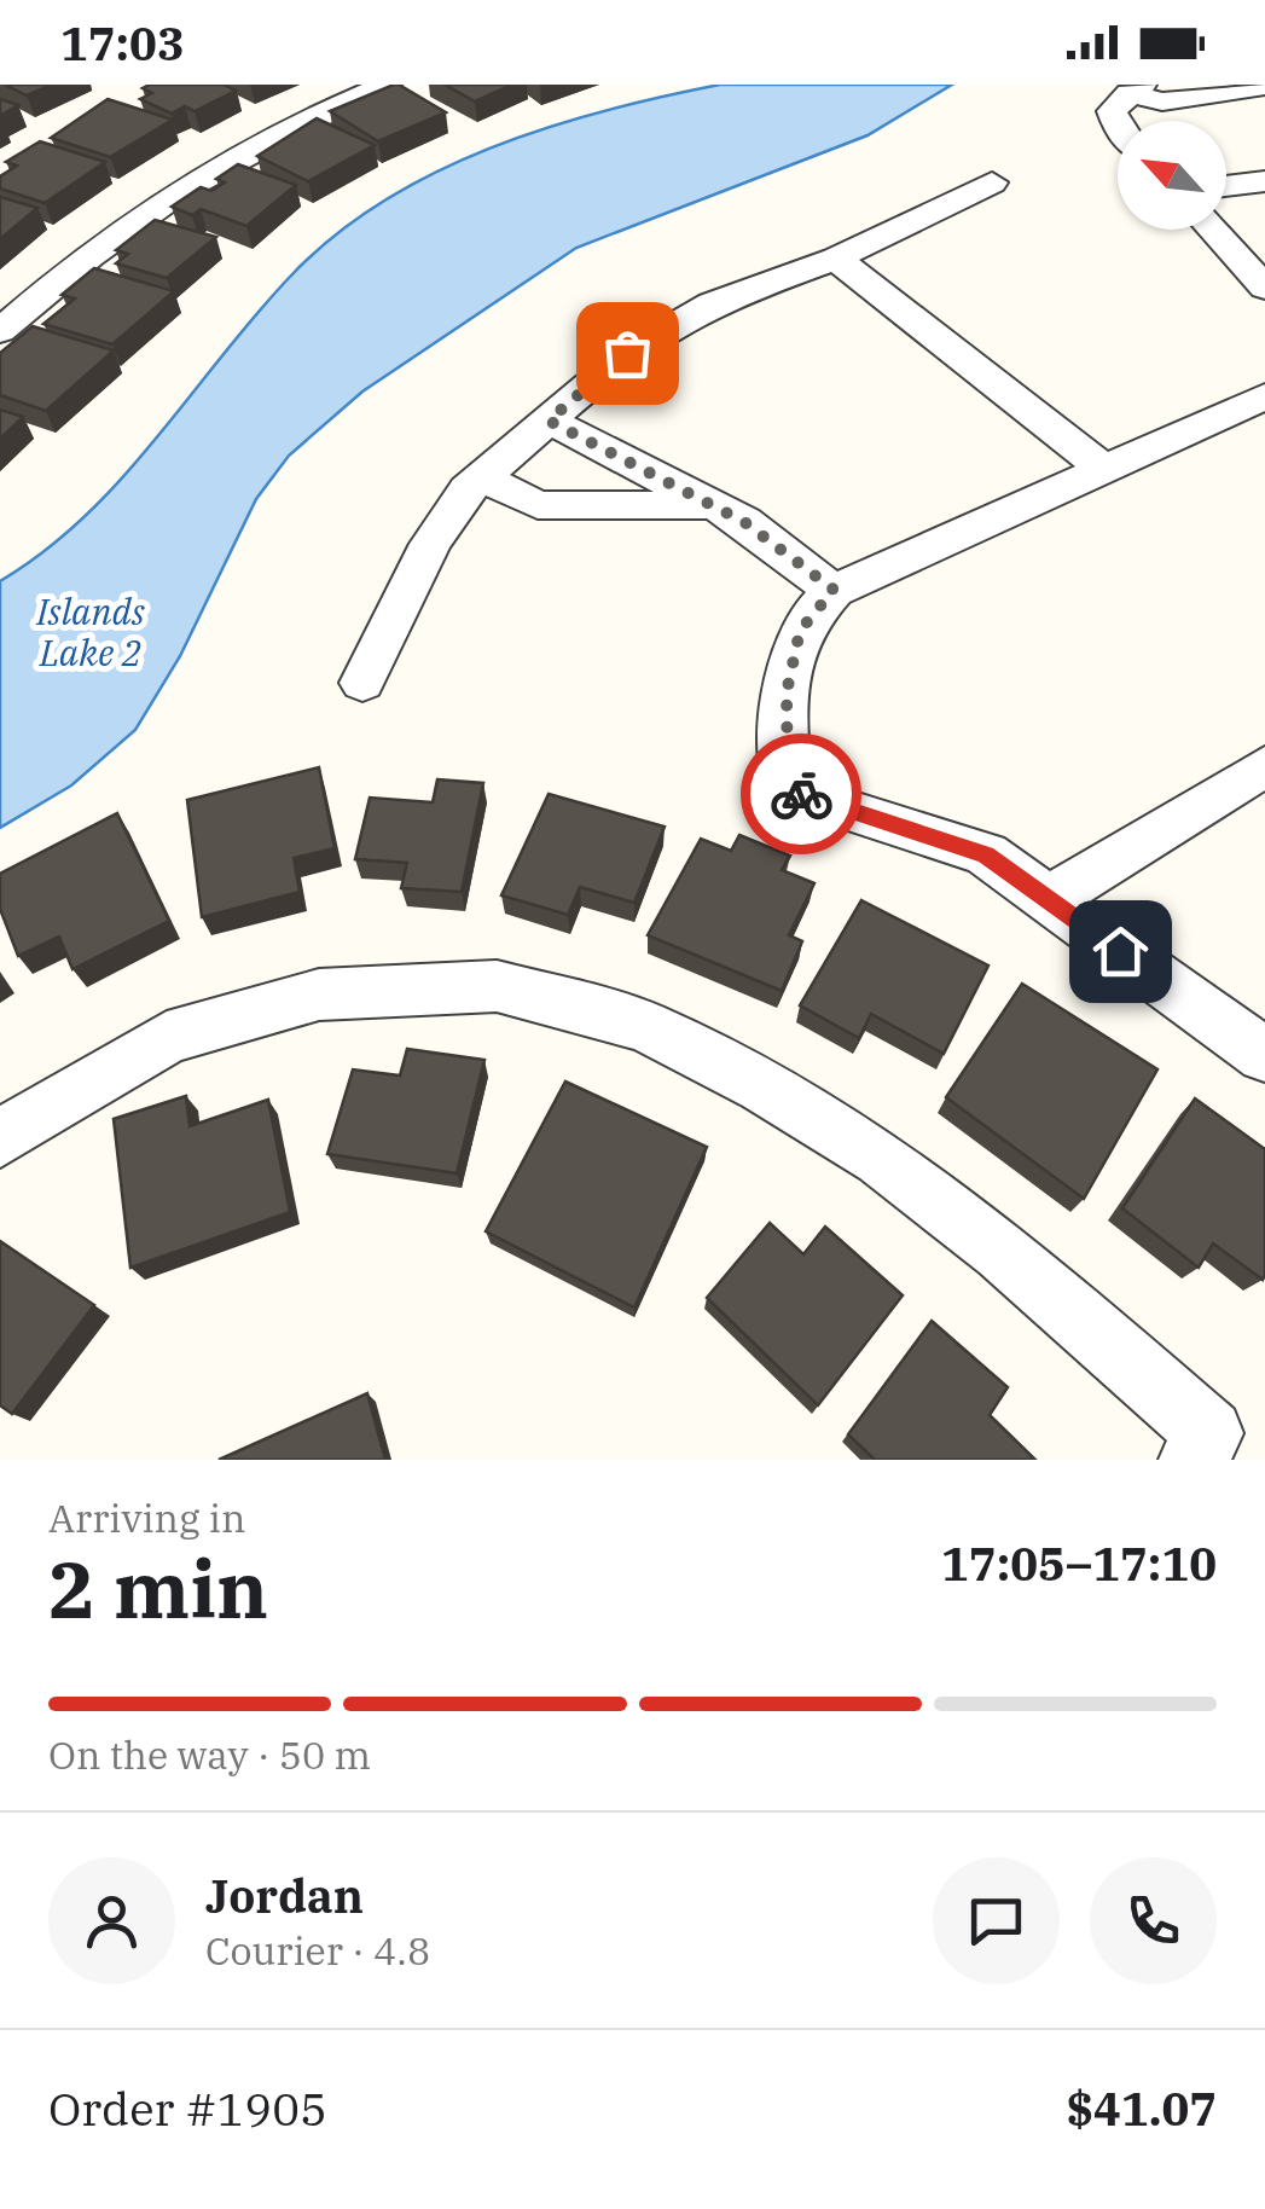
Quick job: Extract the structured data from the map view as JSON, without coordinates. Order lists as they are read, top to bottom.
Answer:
{
  "water": ["Islands Lake 2"],
  "north": "top left",
  "page": {
    "status": "17:03",
    "heading": ["2 min", "Arriving in", "17:05–17:10"],
    "panel": [
      "Jordan",
      "Courier · 4.8",
      "Order #1905",
      "$41.07"
    ],
    "bar": "On the way · 50 m"
  }
}
